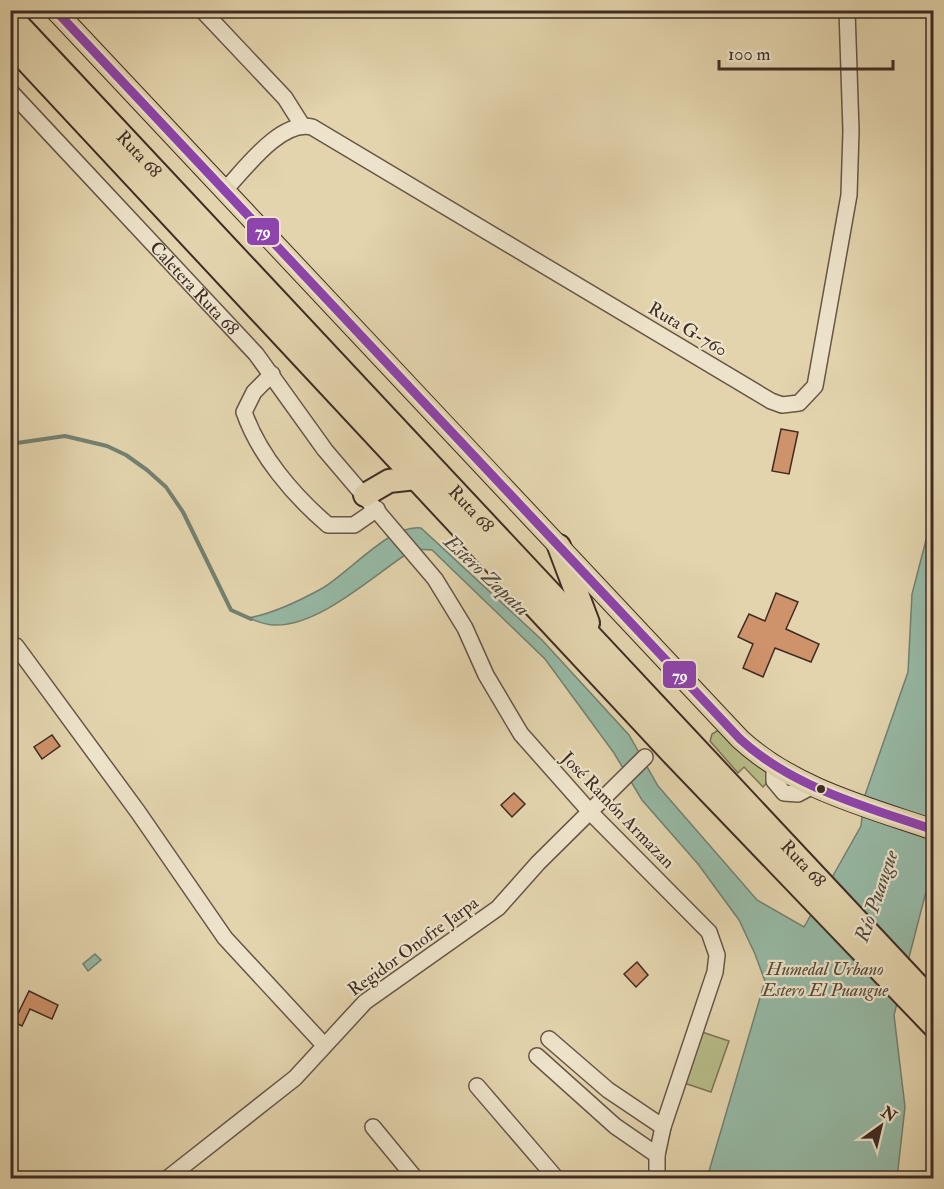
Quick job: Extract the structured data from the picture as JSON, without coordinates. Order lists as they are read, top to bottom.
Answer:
{
  "streets": {
    "highway": ["Ruta 68"],
    "street": [
      "Caletera Ruta 68",
      "Ruta G-760",
      "José Ramón Armazan",
      "Regidor Onofre Jarpa"
    ]
  },
  "crossings": [
    ["Caletera Ruta 68", "José Ramón Armazan"],
    ["José Ramón Armazan", "Regidor Onofre Jarpa"]
  ],
  "water": ["Estero Zapata", "Río Puangue"],
  "parks": ["Humedal Urbano Estero El Puangue"],
  "lines": ["transit line 79"],
  "scale_bar": "100 m",
  "north": "top right"
}
